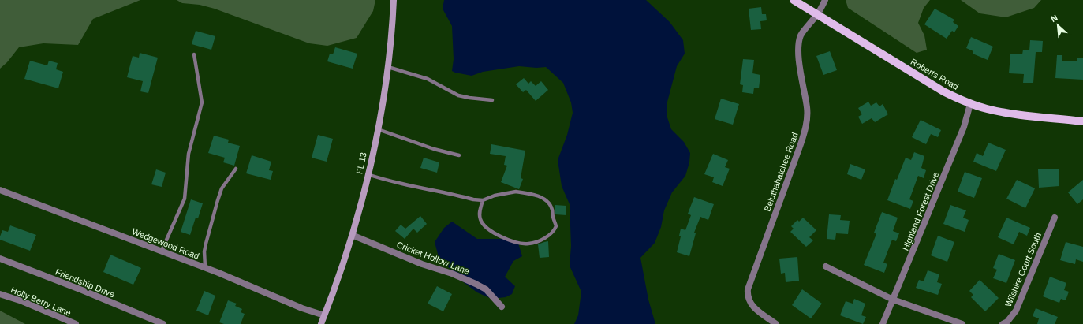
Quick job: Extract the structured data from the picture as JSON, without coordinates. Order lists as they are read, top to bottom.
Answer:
{
  "streets": {
    "main road": ["Roberts Road", "FL 13"],
    "street": [
      "Beluthahatchee Road",
      "Highland Forest Drive",
      "Wedgewood Road",
      "Cricket Hollow Lane",
      "Wilshire Court South",
      "Friendship Drive",
      "Holly Berry Lane"
    ]
  },
  "crossings": [
    ["Roberts Road", "Beluthahatchee Road"],
    ["Roberts Road", "Highland Forest Drive"],
    ["FL 13", "Wedgewood Road"],
    ["FL 13", "Cricket Hollow Lane"]
  ],
  "north": "top left"
}
